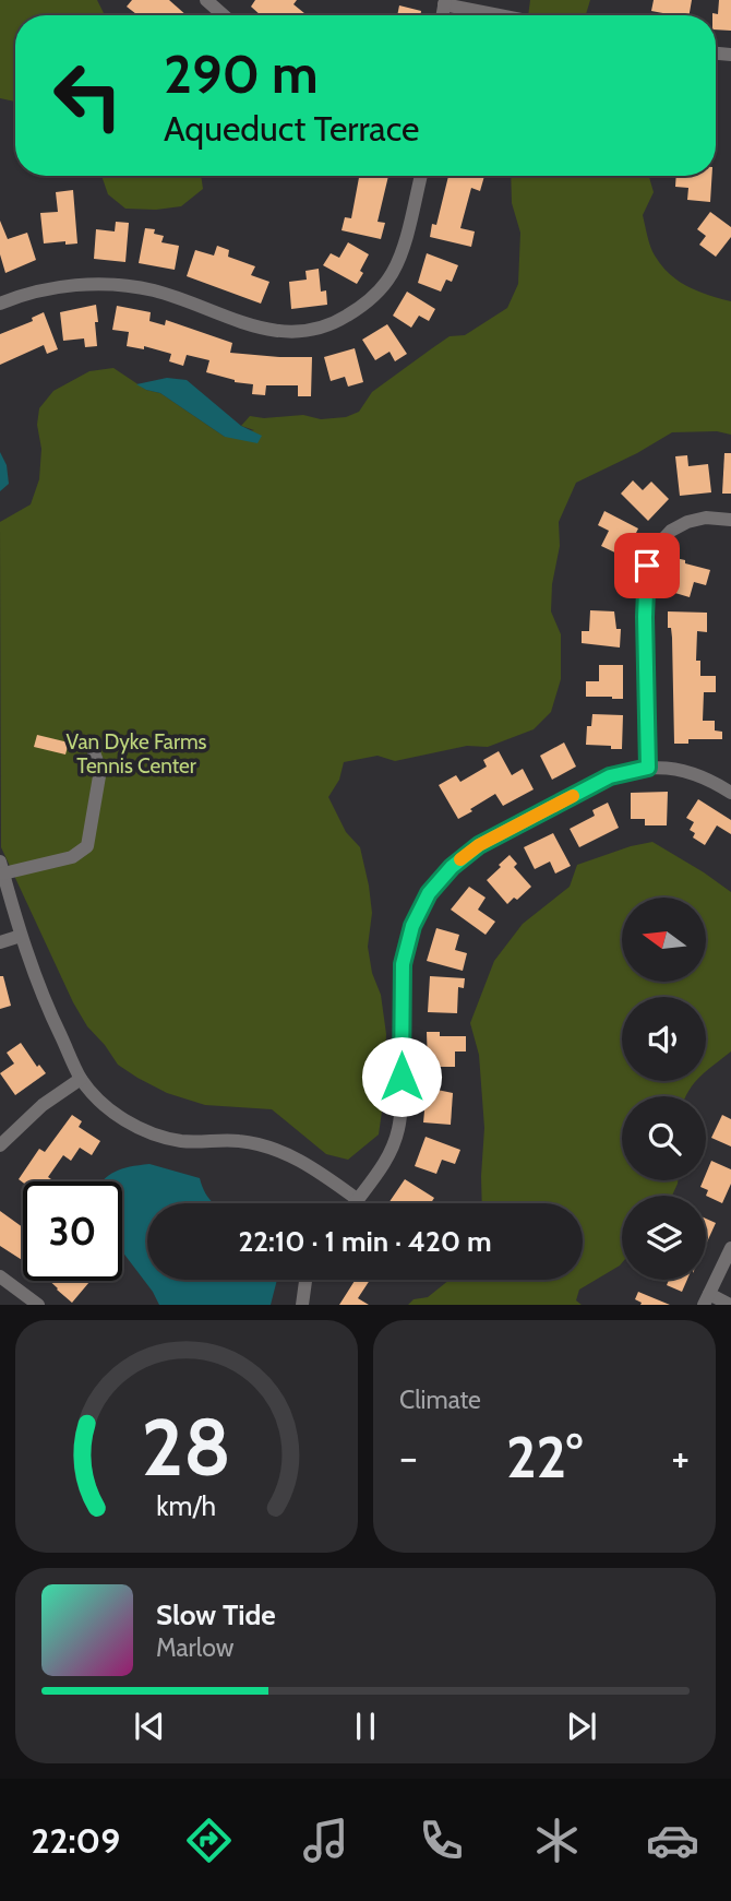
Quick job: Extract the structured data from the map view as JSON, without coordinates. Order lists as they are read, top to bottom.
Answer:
{
  "parks": ["Van Dyke Farms Tennis Center"],
  "north": "left",
  "page": {
    "turn": ["290 m", "Aqueduct Terrace"],
    "limit": "30",
    "trip": "22:10 · 1 min · 420 m",
    "tile": "Climate",
    "heat": ["−", "22°", "+"],
    "song": ["Slow Tide", "Marlow"],
    "tabs": "22:09",
    "gauge": ["28", "km/h"]
  }
}
